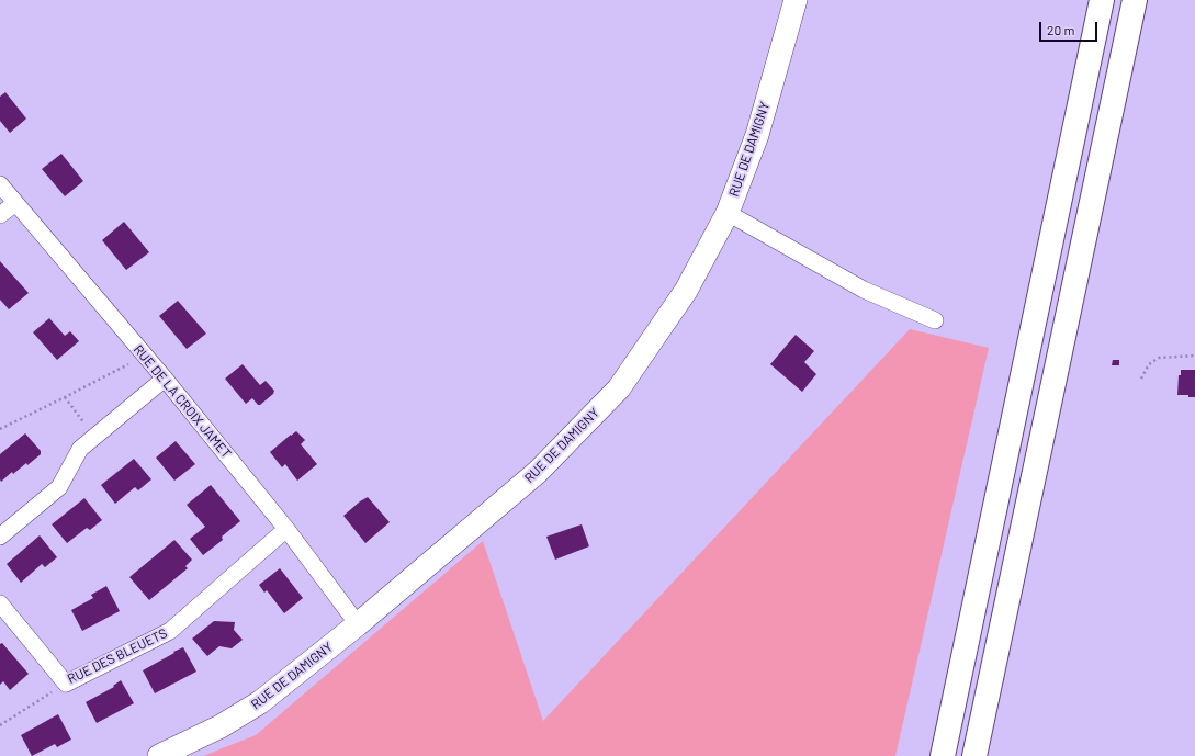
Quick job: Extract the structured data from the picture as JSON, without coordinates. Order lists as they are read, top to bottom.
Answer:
{
  "streets": {
    "street": ["RUE DE DAMIGNY", "RUE DE LA CROIX JAMET", "RUE DES BLEUETS"]
  },
  "crossings": [
    ["RUE DE DAMIGNY", "RUE DE LA CROIX JAMET"],
    ["RUE DE LA CROIX JAMET", "RUE DES BLEUETS"]
  ],
  "scale_bar": "20 m"
}
